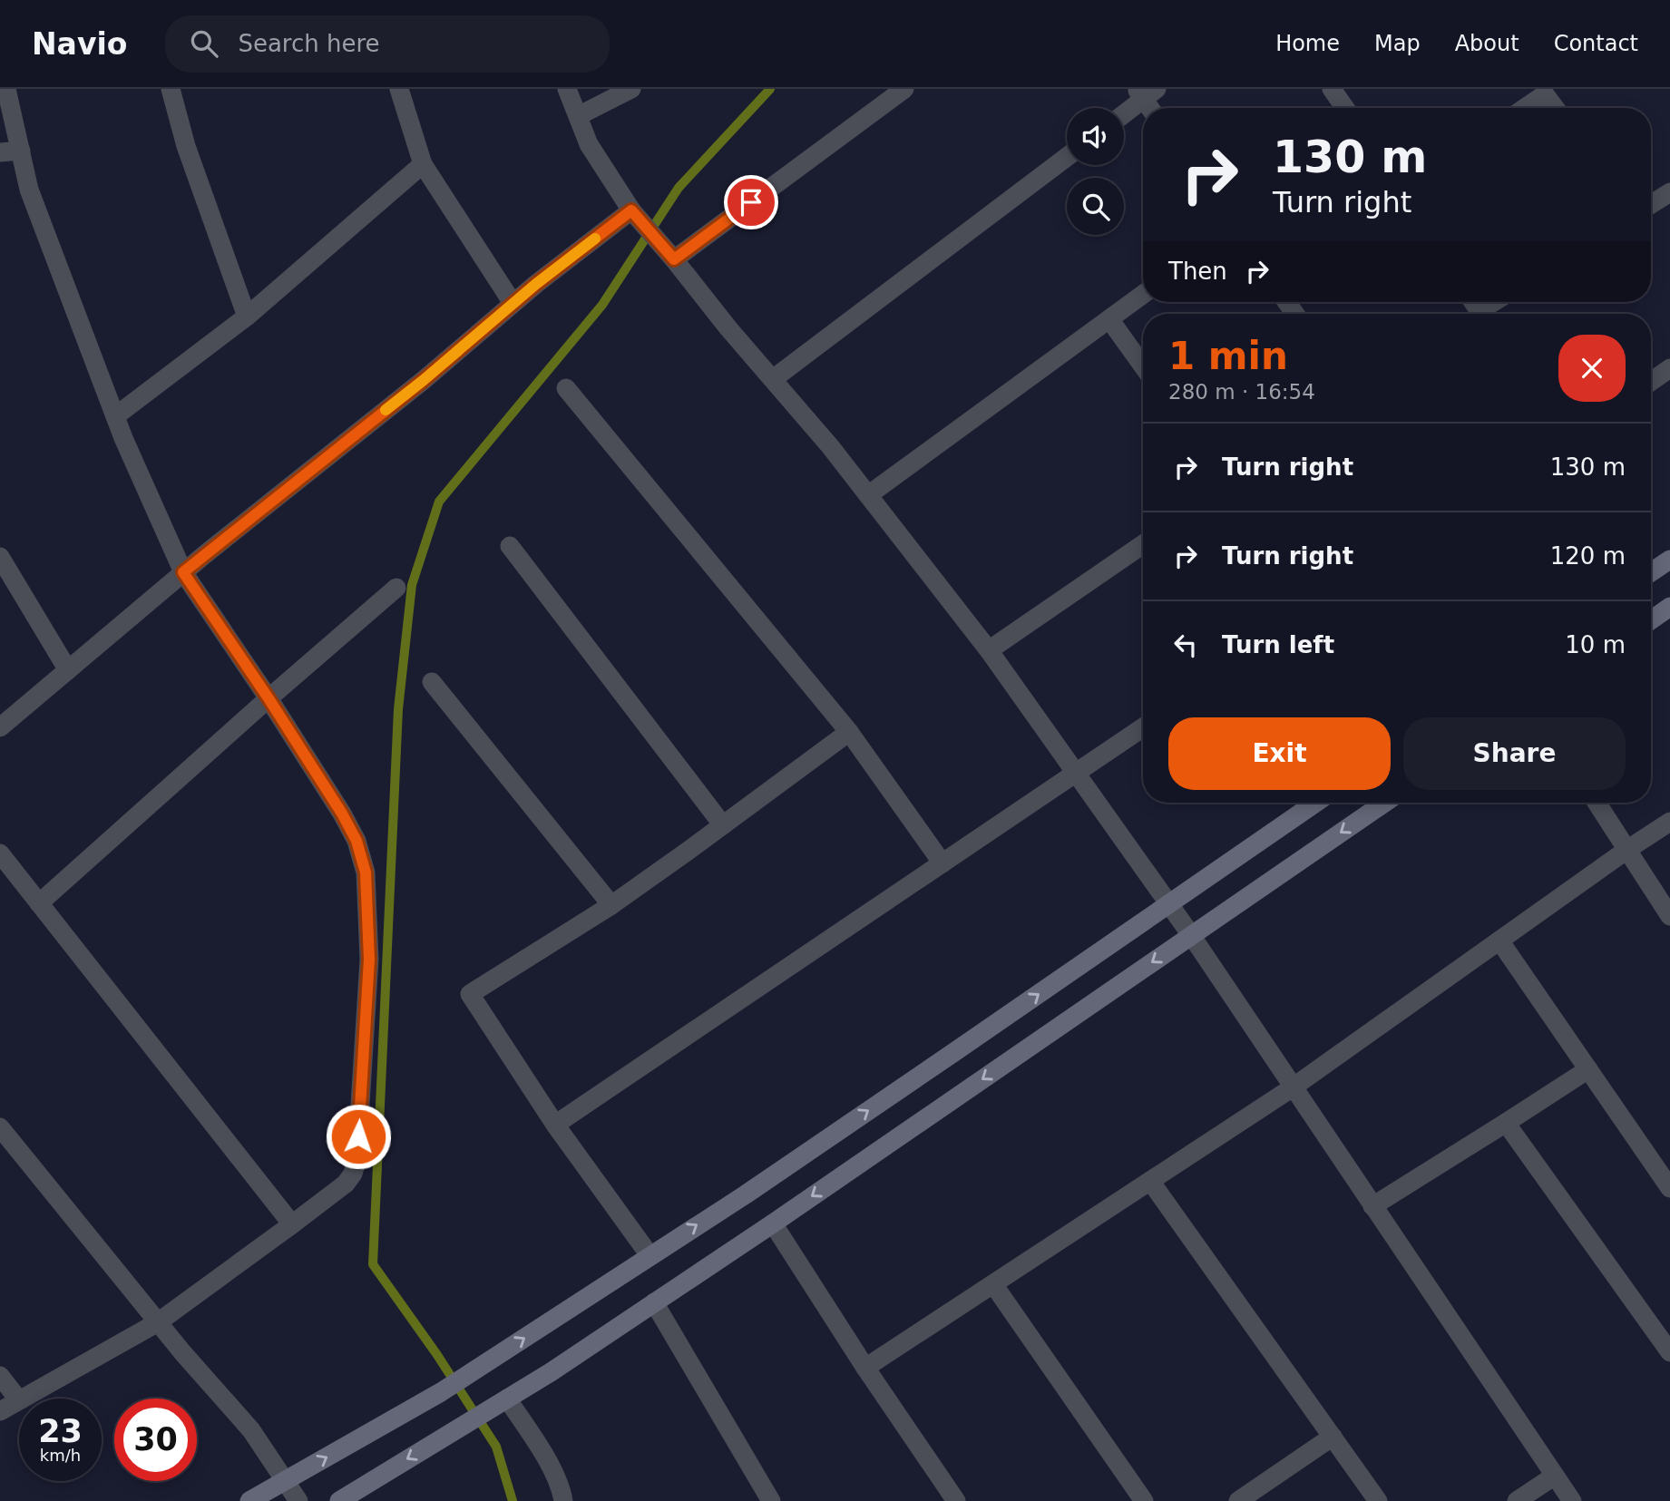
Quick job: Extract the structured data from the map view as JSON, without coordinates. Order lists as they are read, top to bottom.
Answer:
{
  "page": {
    "header": "Navio",
    "search": "Search here",
    "nav": [
      "Home",
      "Map",
      "About",
      "Contact"
    ],
    "turn": ["130 m", "Turn right"],
    "then": "Then",
    "heading": ["1 min", "280 m · 16:54"],
    "list": [
      {
        "name": "Turn right",
        "value": "130 m"
      },
      {
        "name": "Turn right",
        "value": "120 m"
      },
      {
        "name": "Turn left",
        "value": "10 m"
      }
    ],
    "buttons": ["Exit", "Share"],
    "speed": "23 km/h",
    "limit": "30"
  }
}
